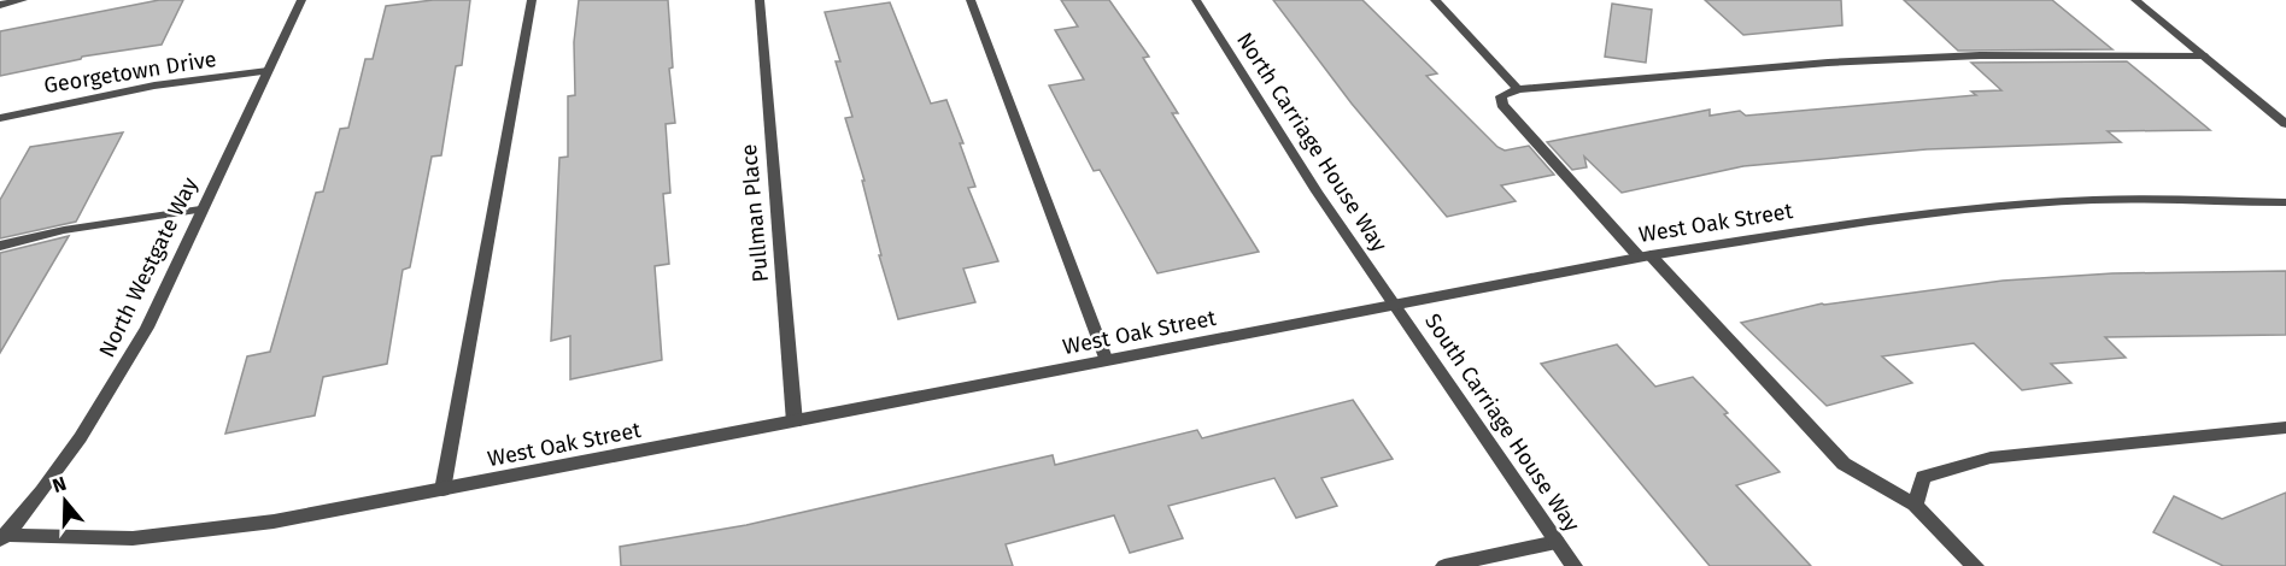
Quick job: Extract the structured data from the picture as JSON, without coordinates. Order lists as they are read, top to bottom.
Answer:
{
  "streets": {
    "street": [
      "Georgetown Drive",
      "North Carriage House Way",
      "Pullman Place",
      "West Oak Street",
      "North Westgate Way",
      "South Carriage House Way"
    ]
  },
  "crossings": [
    ["Georgetown Drive", "North Westgate Way"],
    ["North Carriage House Way", "West Oak Street"],
    ["North Carriage House Way", "South Carriage House Way"],
    ["Pullman Place", "West Oak Street"],
    ["West Oak Street", "North Westgate Way"],
    ["West Oak Street", "South Carriage House Way"]
  ],
  "north": "top"
}
